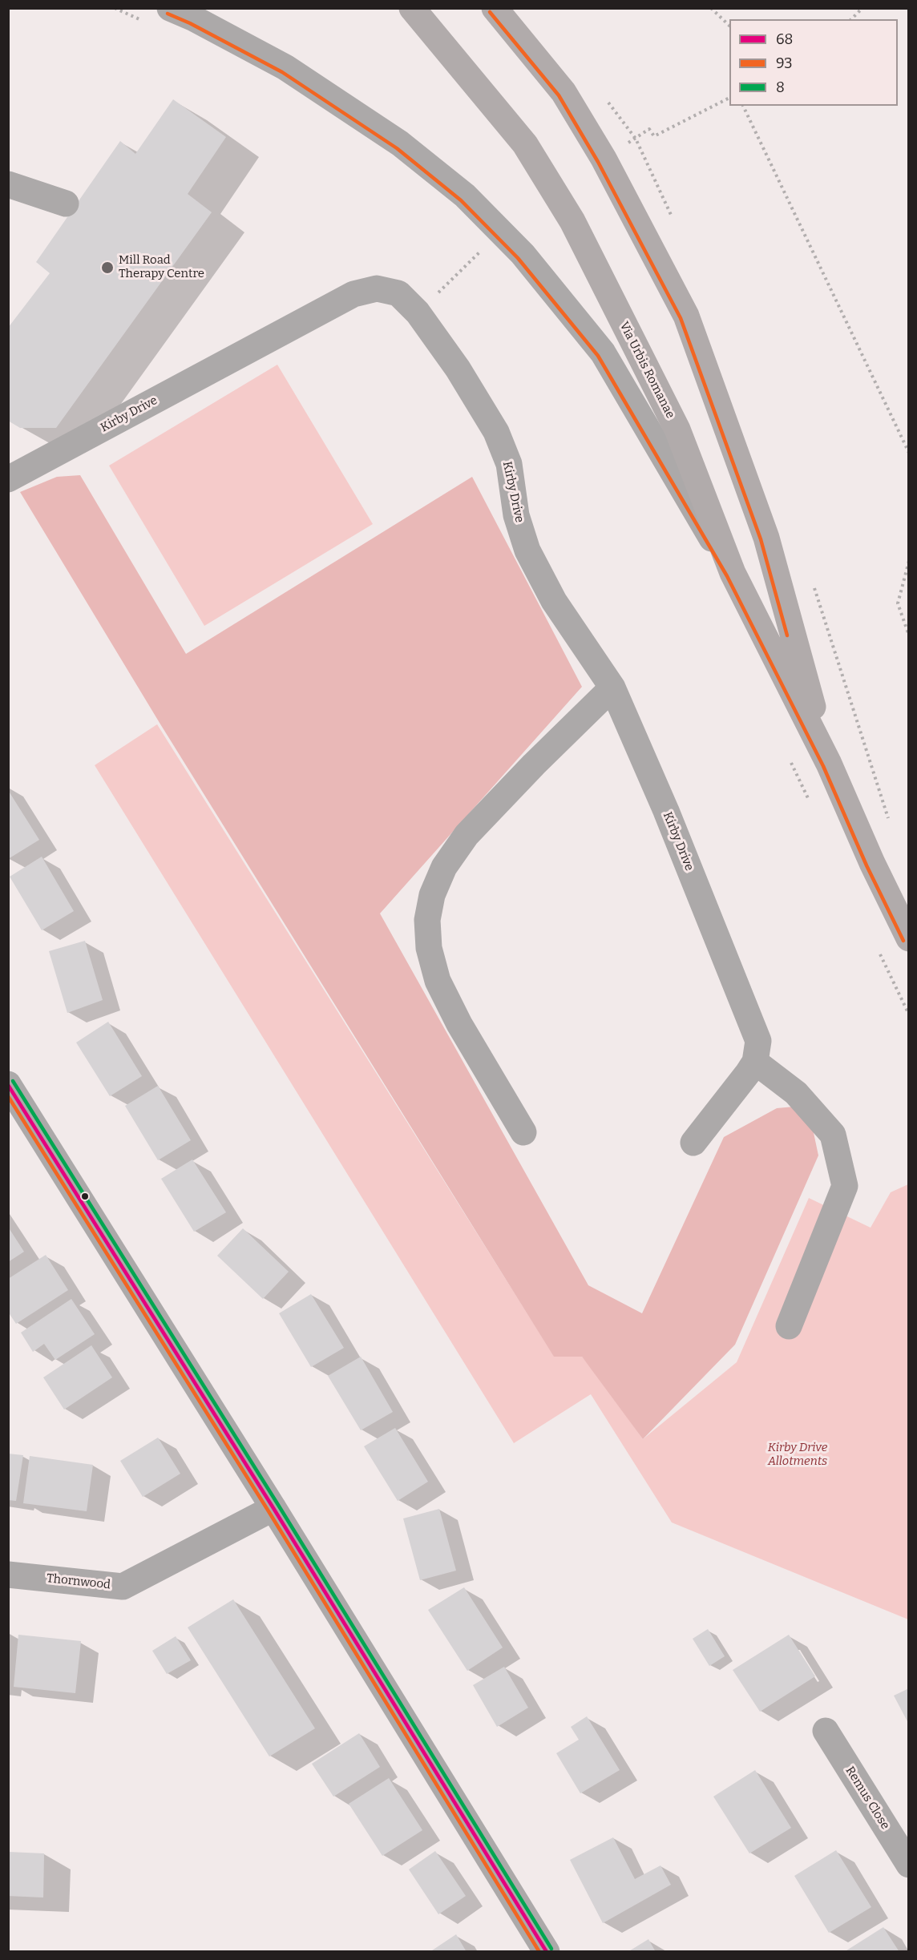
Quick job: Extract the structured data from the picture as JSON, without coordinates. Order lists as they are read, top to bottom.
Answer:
{
  "streets": {
    "main road": ["Via Urbis Romanae"],
    "street": ["Kirby Drive", "Thornwood", "Remus Close"]
  },
  "parks": ["Kirby Drive Allotments"],
  "places": ["Mill Road Therapy Centre"],
  "lines": ["transit line 93", "transit line 8", "transit line 68"],
  "legend": ["68", "93", "8"]
}
